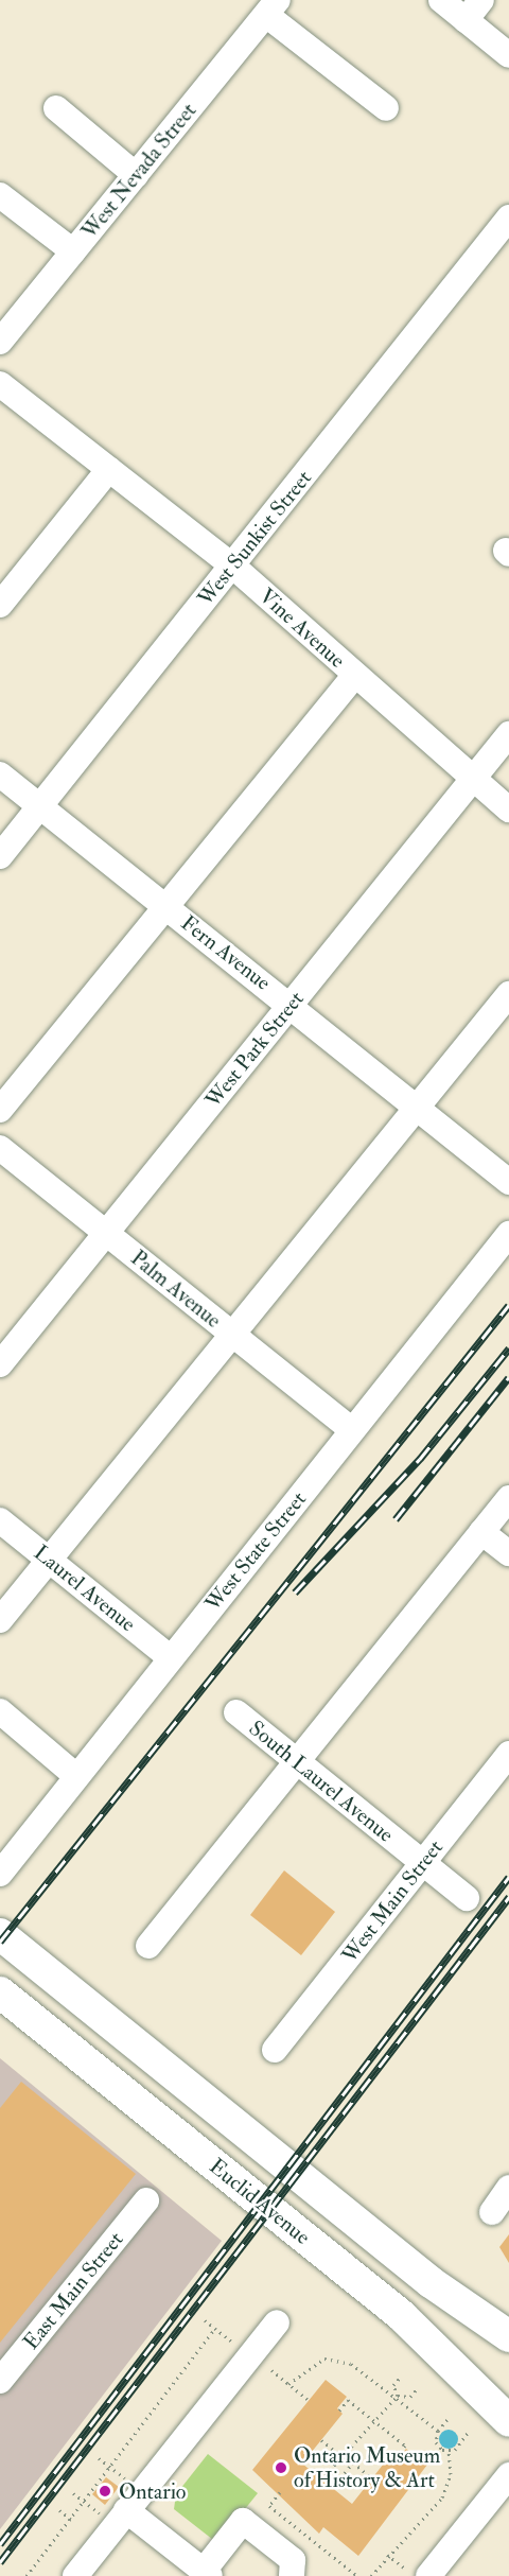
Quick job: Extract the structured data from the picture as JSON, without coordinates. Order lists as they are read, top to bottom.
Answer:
{
  "streets": {
    "main road": ["Euclid Avenue"],
    "street": [
      "West Nevada Street",
      "West Sunkist Street",
      "Vine Avenue",
      "Fern Avenue",
      "West Park Street",
      "Palm Avenue",
      "West State Street",
      "Laurel Avenue",
      "South Laurel Avenue",
      "West Main Street",
      "East Main Street"
    ]
  },
  "crossings": [
    ["West Sunkist Street", "Vine Avenue"],
    ["West Sunkist Street", "Fern Avenue"],
    ["Vine Avenue", "West Park Street"],
    ["Fern Avenue", "West Park Street"],
    ["West Park Street", "Palm Avenue"],
    ["Palm Avenue", "West State Street"],
    ["West State Street", "Laurel Avenue"],
    ["South Laurel Avenue", "West Main Street"]
  ],
  "places": ["Ontario Museum of History & Art", "Ontario"]
}
